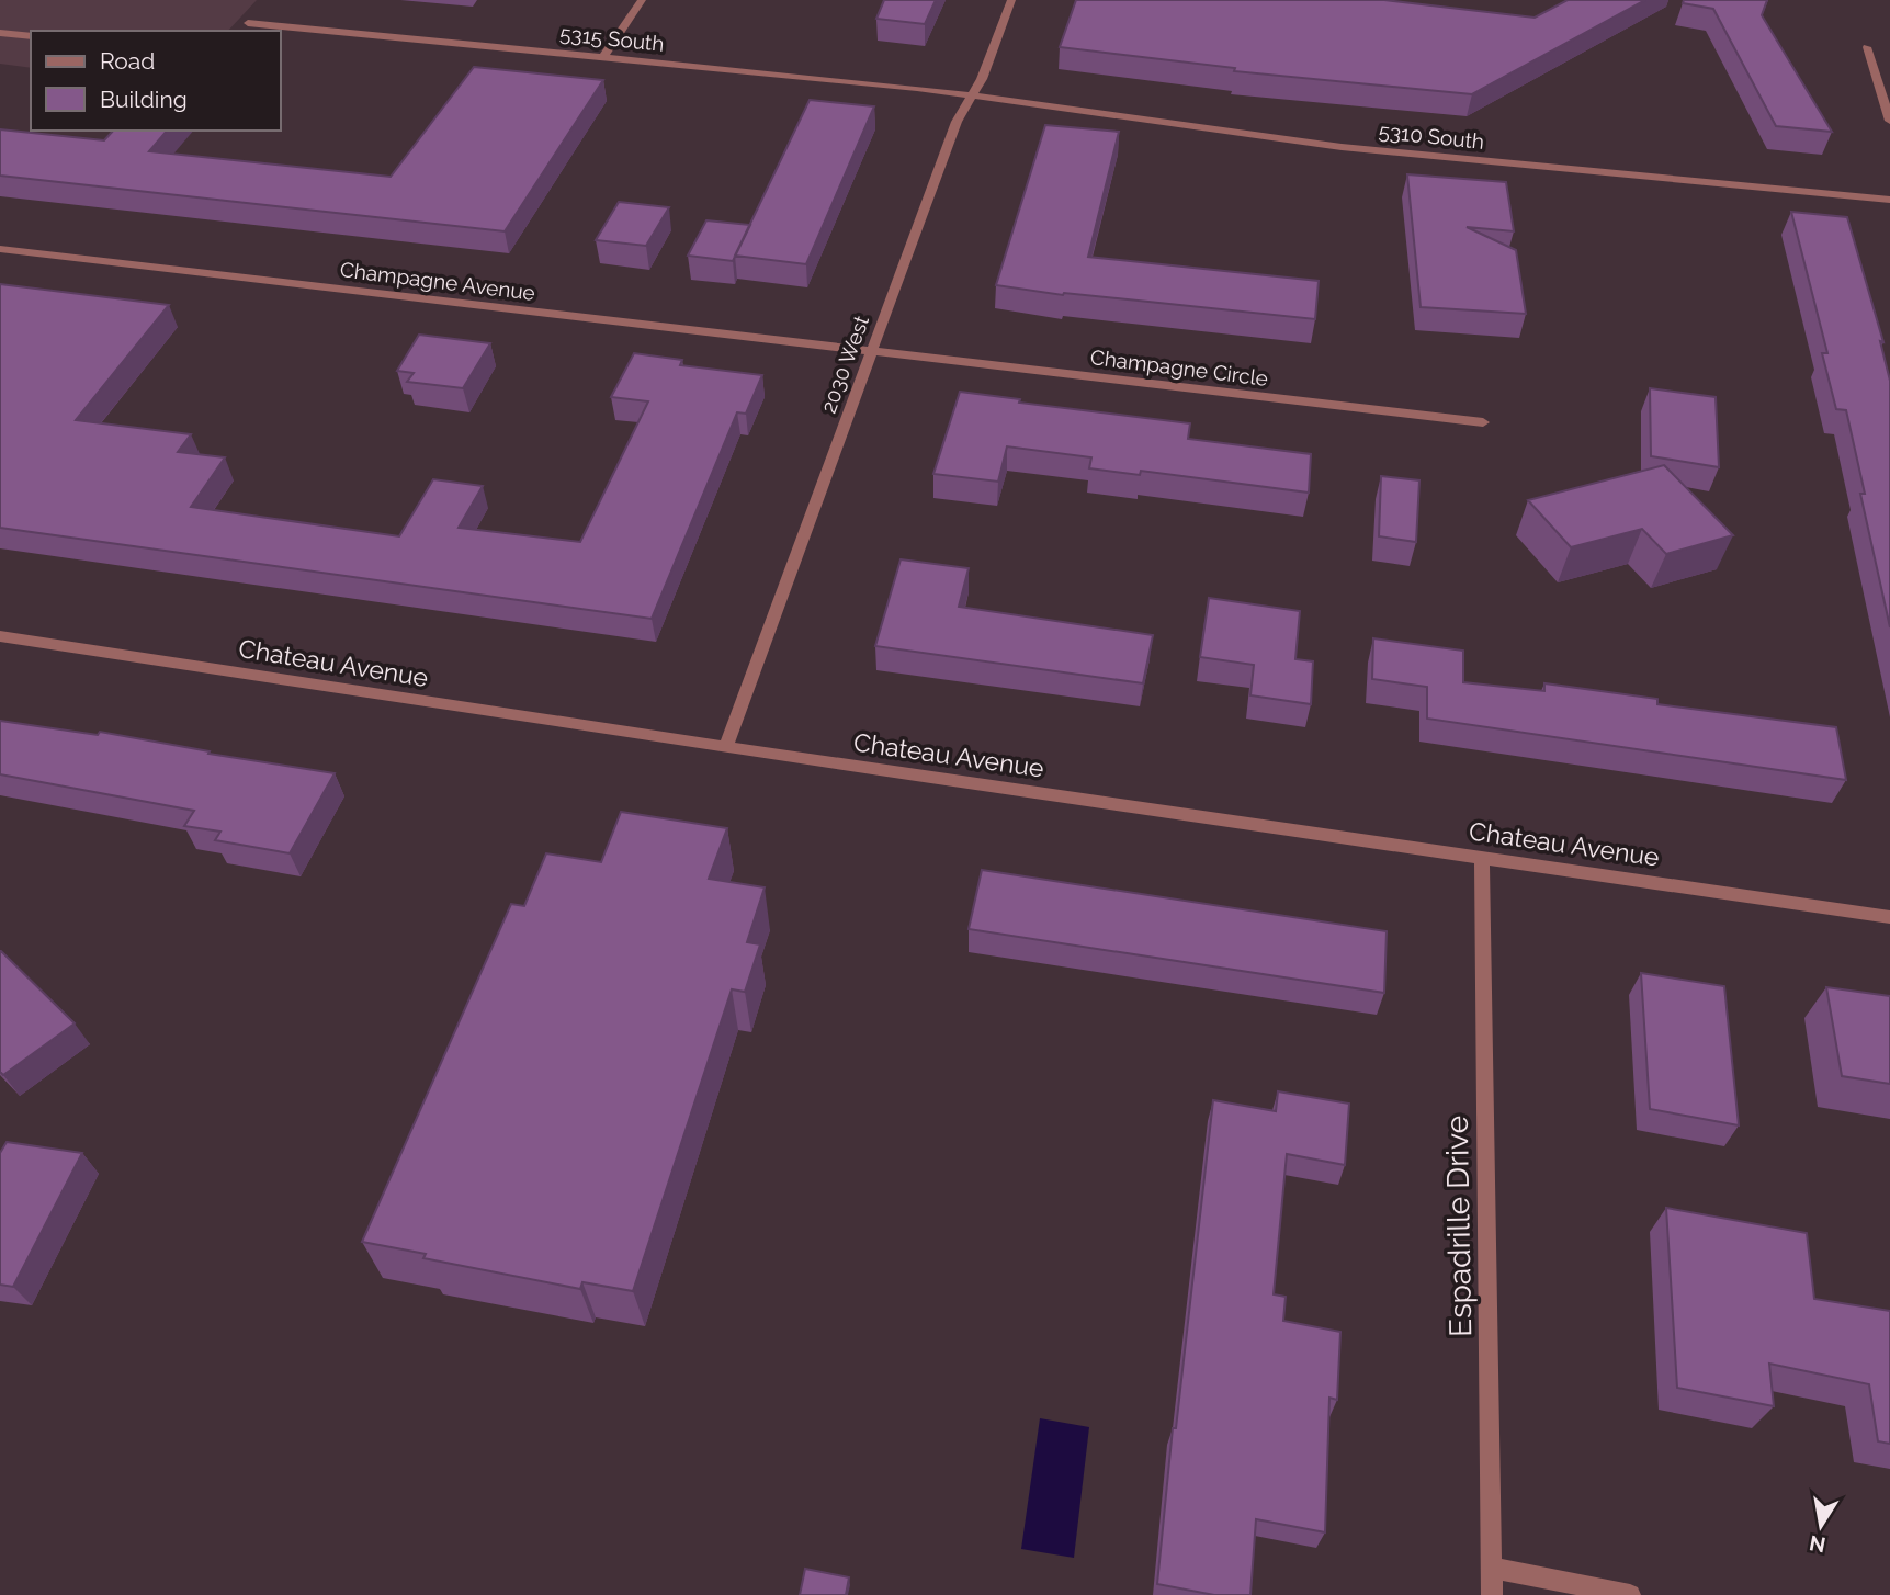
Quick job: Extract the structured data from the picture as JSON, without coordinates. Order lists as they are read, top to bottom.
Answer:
{
  "streets": {
    "street": [
      "5315 South",
      "5310 South",
      "Champagne Avenue",
      "2030 West",
      "Champagne Circle",
      "Chateau Avenue",
      "Espadrille Drive"
    ]
  },
  "crossings": [
    ["5315 South", "5310 South"],
    ["5315 South", "2030 West"],
    ["5310 South", "2030 West"],
    ["Champagne Avenue", "2030 West"],
    ["Champagne Avenue", "Champagne Circle"],
    ["2030 West", "Champagne Circle"],
    ["2030 West", "Chateau Avenue"],
    ["Chateau Avenue", "Espadrille Drive"]
  ],
  "legend": ["Road", "Building"],
  "north": "bottom"
}
